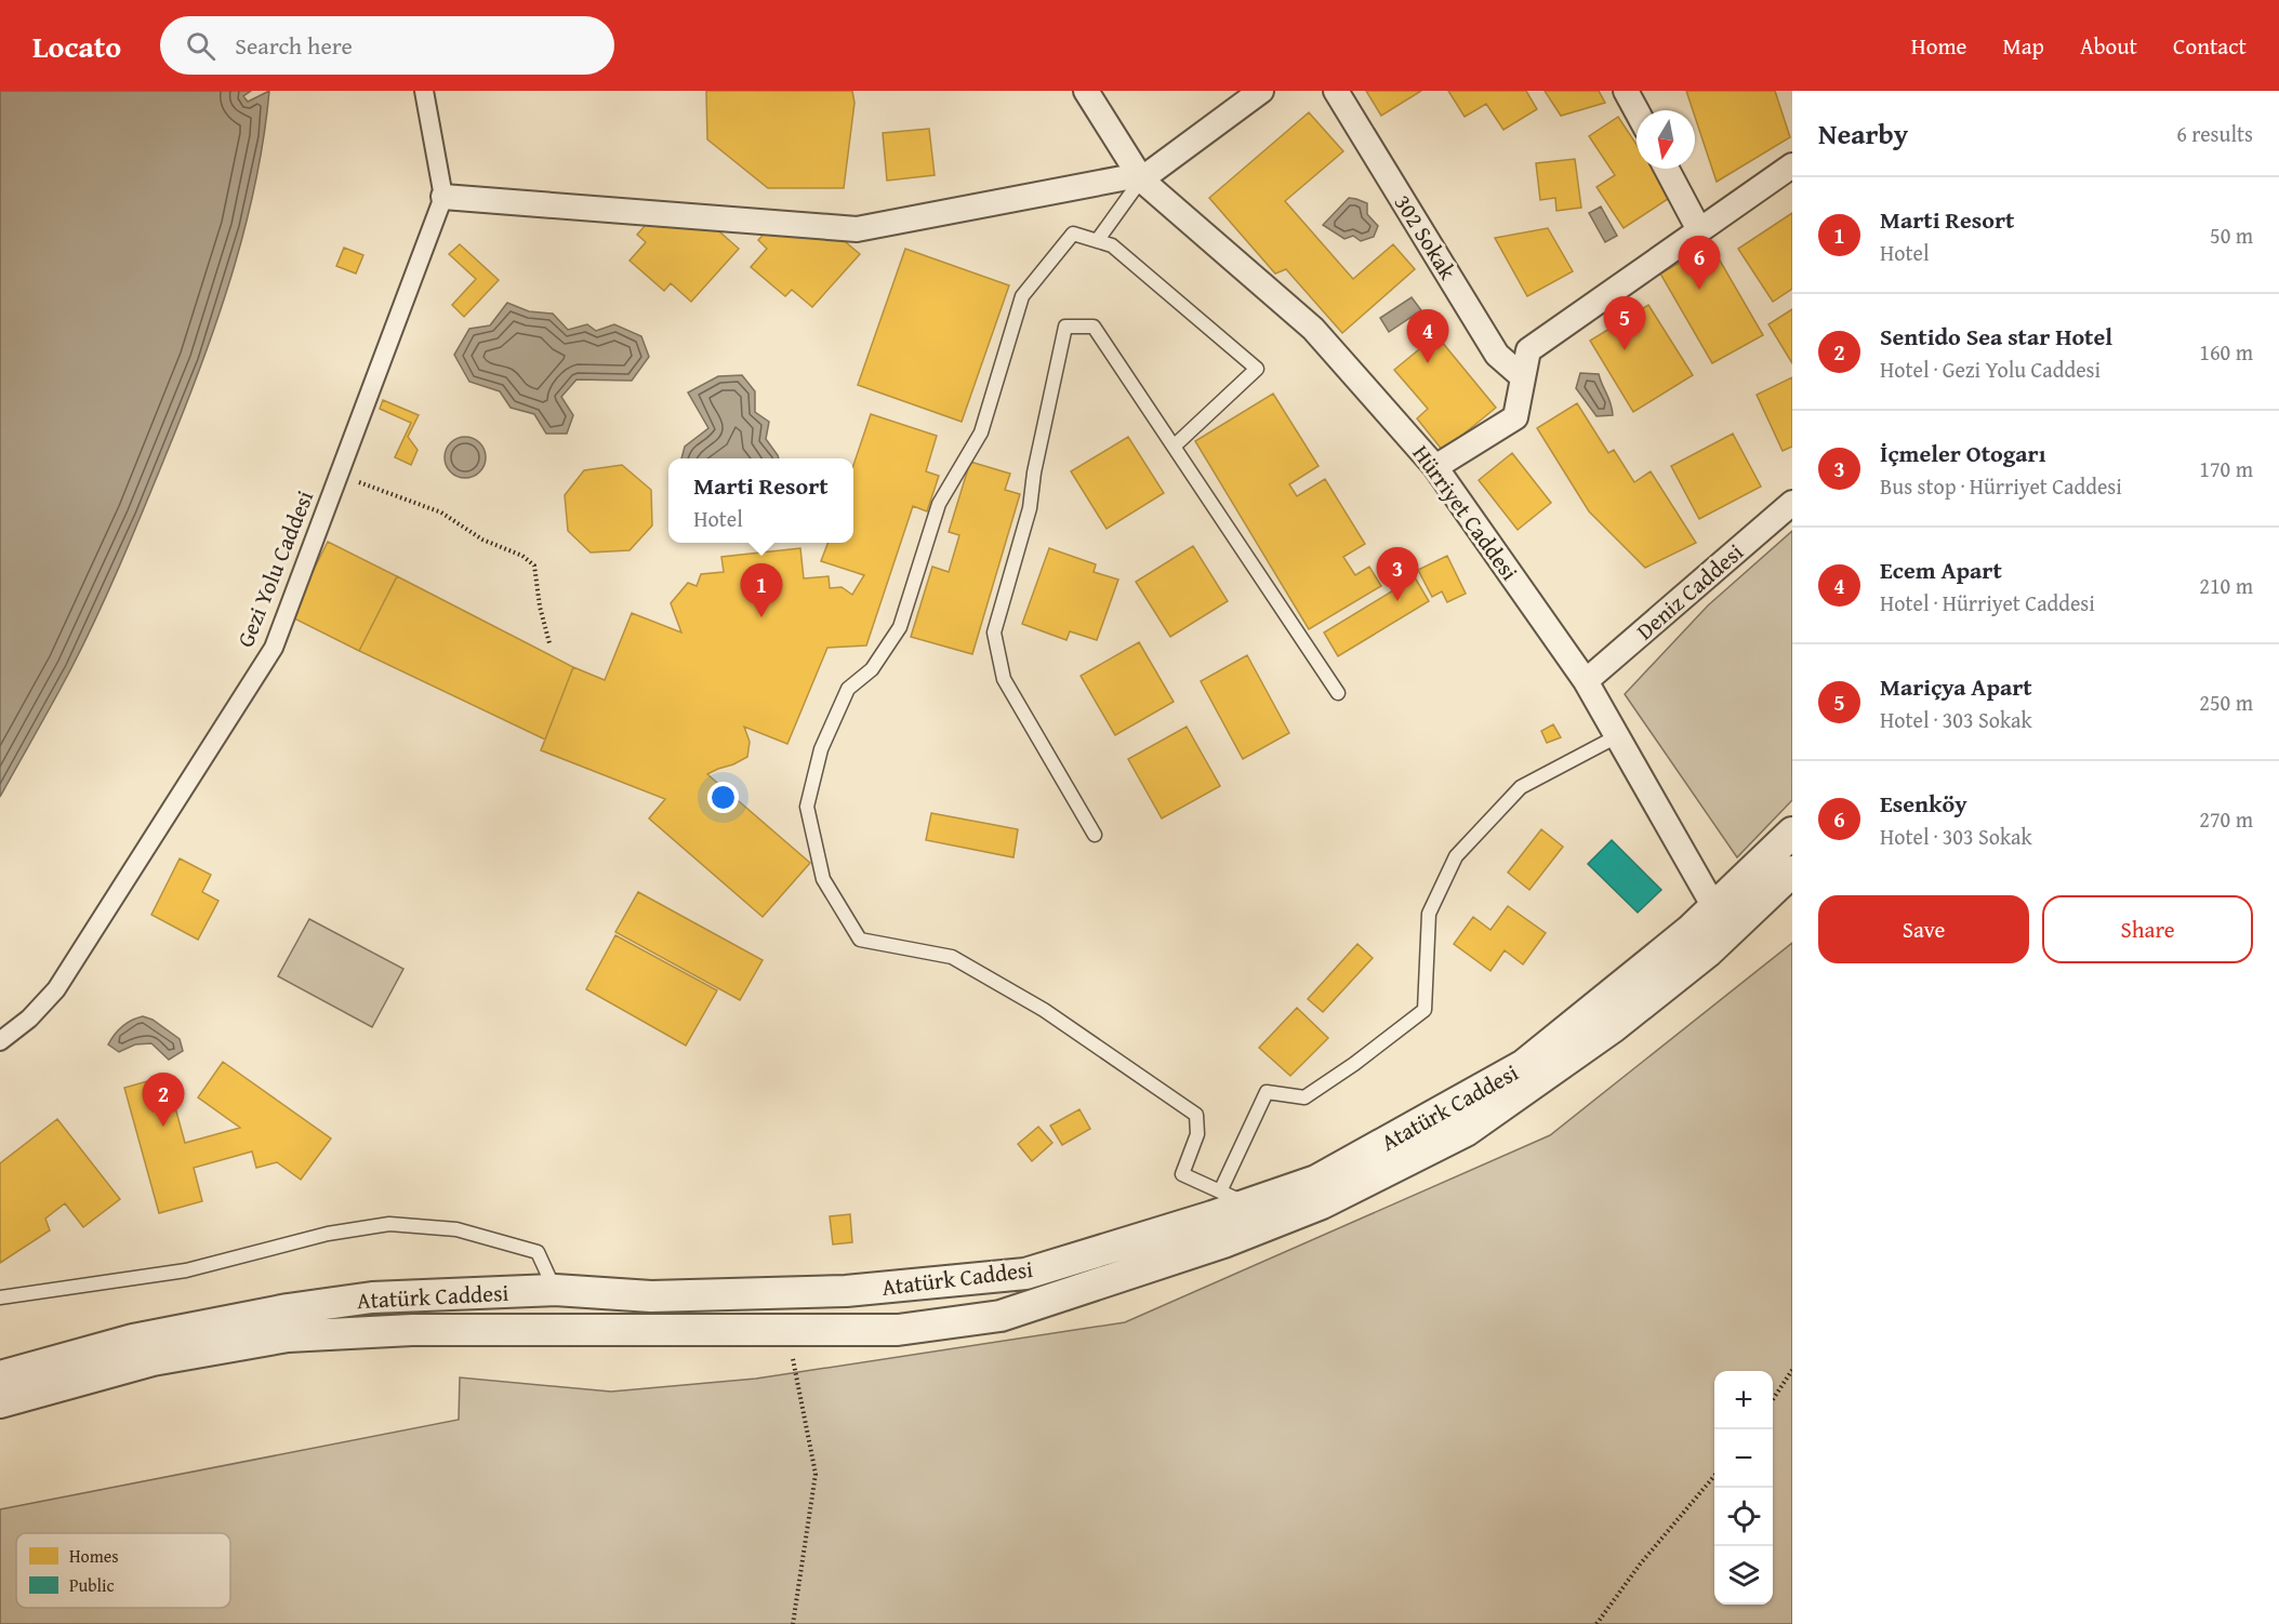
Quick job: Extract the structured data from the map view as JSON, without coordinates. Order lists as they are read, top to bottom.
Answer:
{
  "streets": {
    "street": [
      "302 Sokak",
      "Hürriyet Caddesi",
      "Gezi Yolu Caddesi",
      "Deniz Caddesi",
      "Atatürk Caddesi"
    ]
  },
  "crossings": [
    ["Hürriyet Caddesi", "Deniz Caddesi"],
    ["Hürriyet Caddesi", "Atatürk Caddesi"]
  ],
  "legend": ["Homes", "Public"],
  "north": "bottom",
  "page": {
    "header": "Locato",
    "search": "Search here",
    "nav": [
      "Home",
      "Map",
      "About",
      "Contact"
    ],
    "heading": ["Nearby", "6 results"],
    "list": [
      {
        "mark": "1",
        "name": "Marti Resort",
        "note": "Hotel",
        "value": "50 m"
      },
      {
        "mark": "2",
        "name": "Sentido Sea star Hotel",
        "note": "Hotel · Gezi Yolu Caddesi",
        "value": "160 m"
      },
      {
        "mark": "3",
        "name": "İçmeler Otogarı",
        "note": "Bus stop · Hürriyet Caddesi",
        "value": "170 m"
      },
      {
        "mark": "4",
        "name": "Ecem Apart",
        "note": "Hotel · Hürriyet Caddesi",
        "value": "210 m"
      },
      {
        "mark": "5",
        "name": "Mariçya Apart",
        "note": "Hotel · 303 Sokak",
        "value": "250 m"
      },
      {
        "mark": "6",
        "name": "Esenköy",
        "note": "Hotel · 303 Sokak",
        "value": "270 m"
      }
    ],
    "pins": [
      "6",
      "5",
      "4",
      "3",
      "1",
      "2"
    ],
    "popup": ["Marti Resort", "Hotel"],
    "buttons": ["Save", "Share"],
    "map_buttons": ["+", "−"]
  }
}
